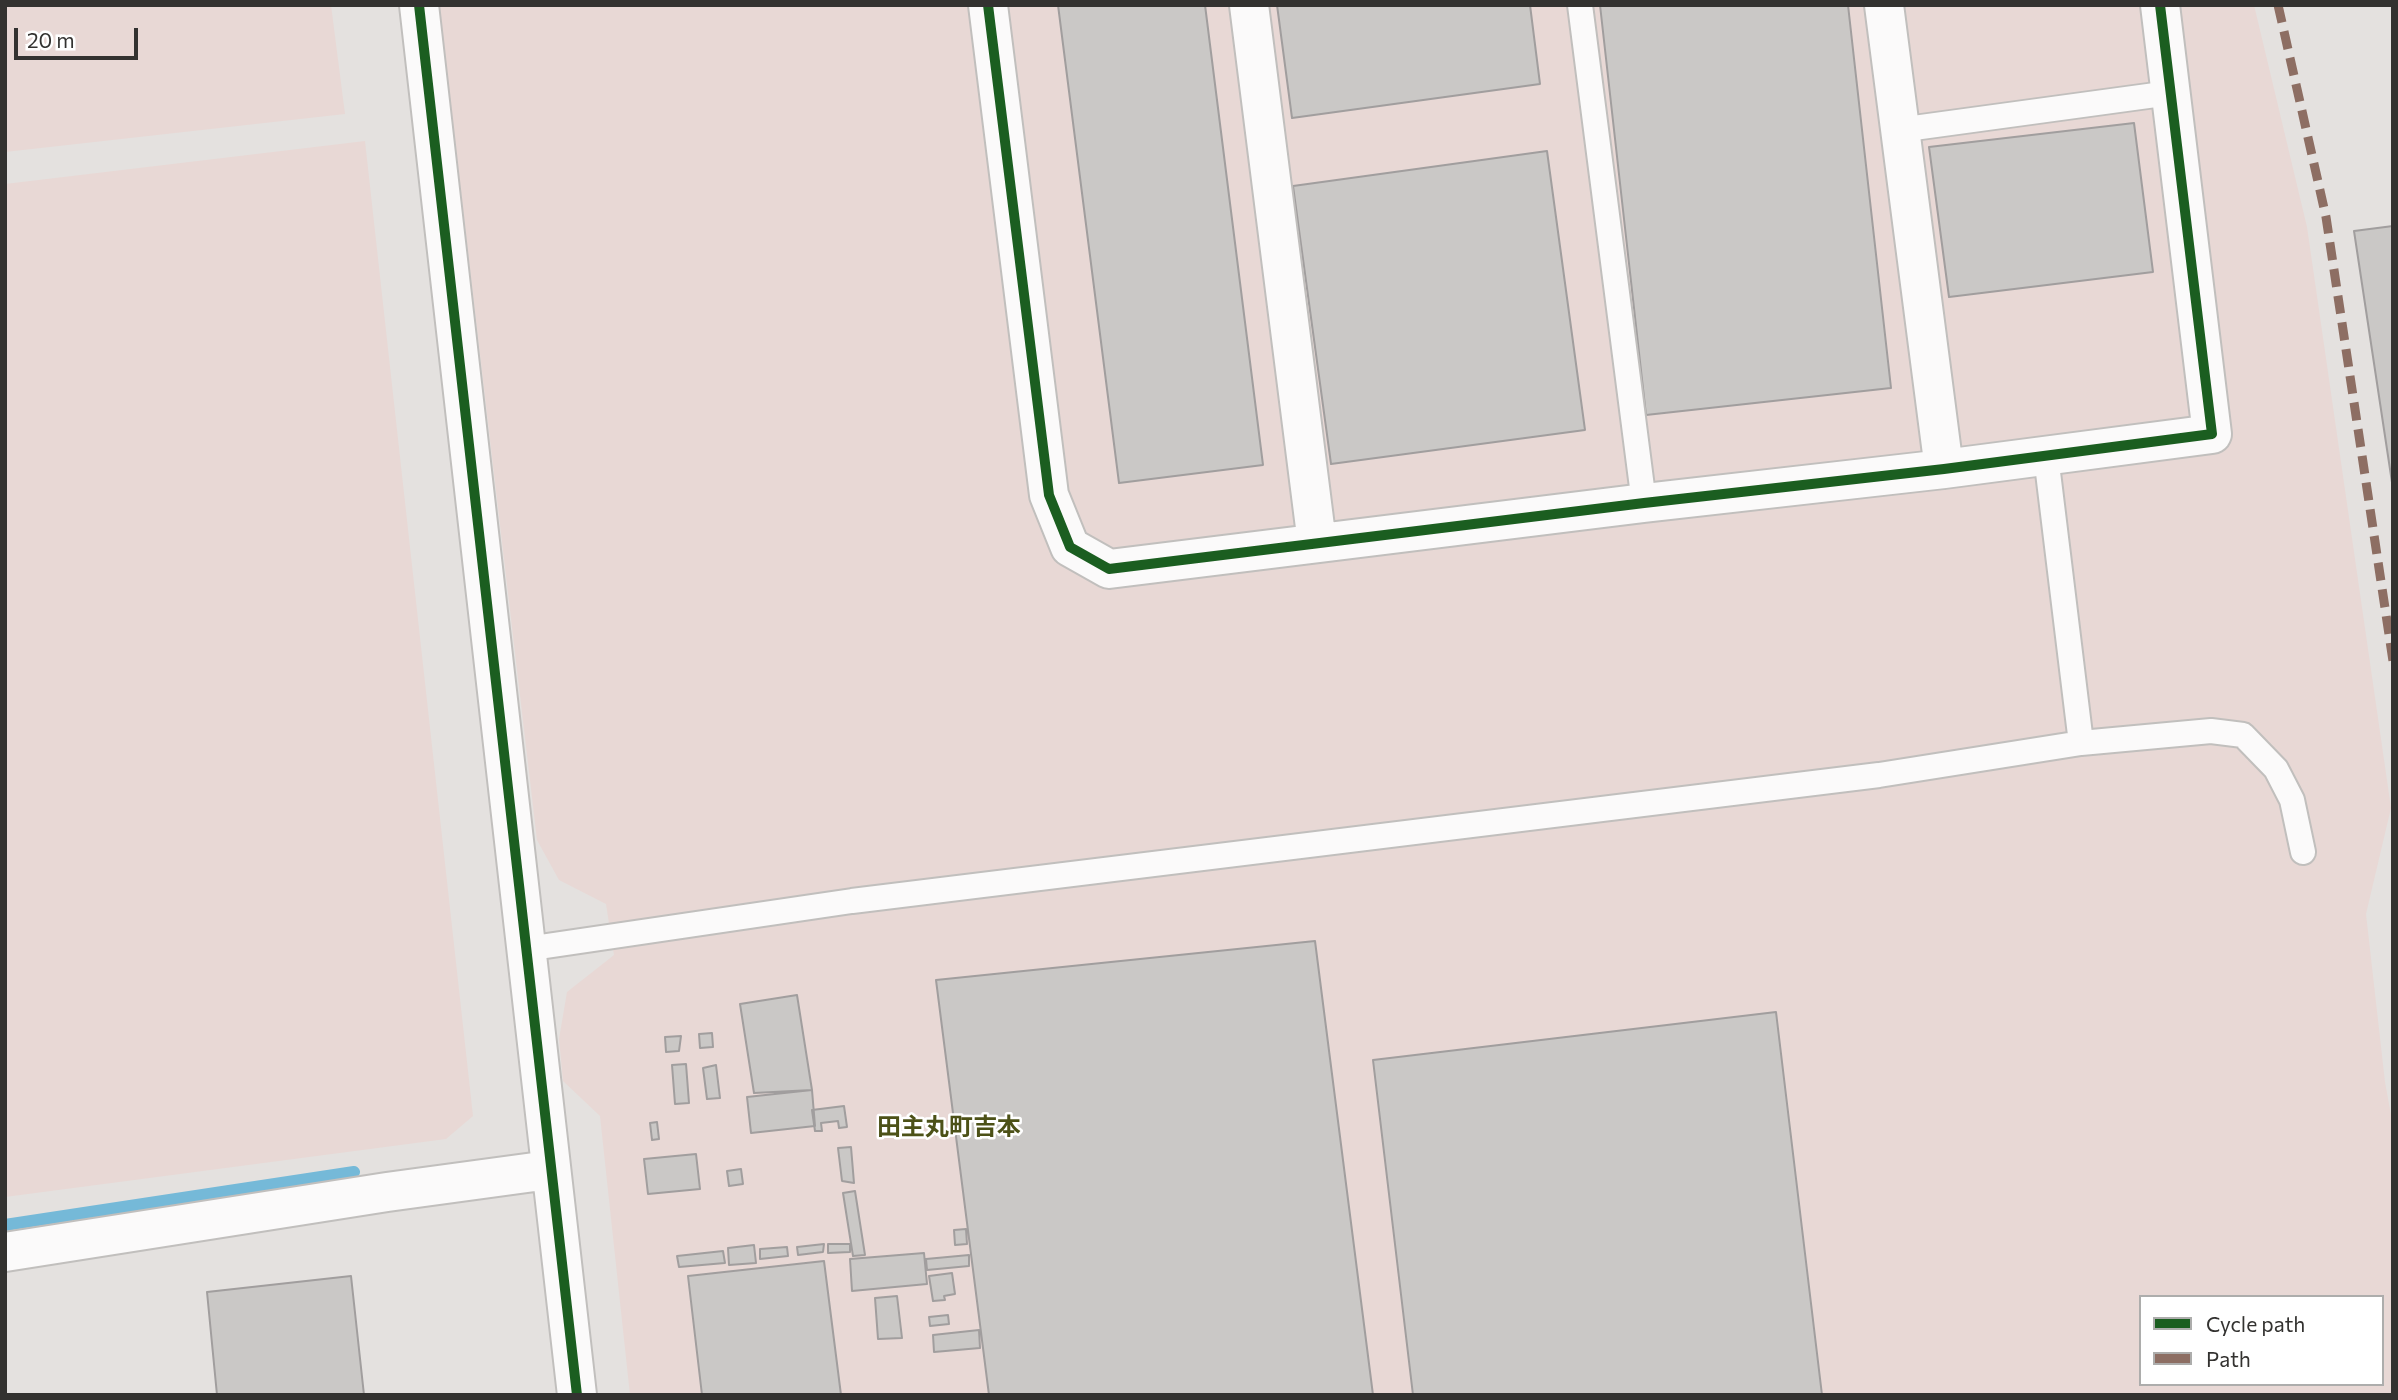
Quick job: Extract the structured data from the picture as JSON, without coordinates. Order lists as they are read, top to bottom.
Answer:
{
  "districts": ["田主丸町吉本"],
  "legend": ["Cycle path", "Path"],
  "scale_bar": "20 m"
}
